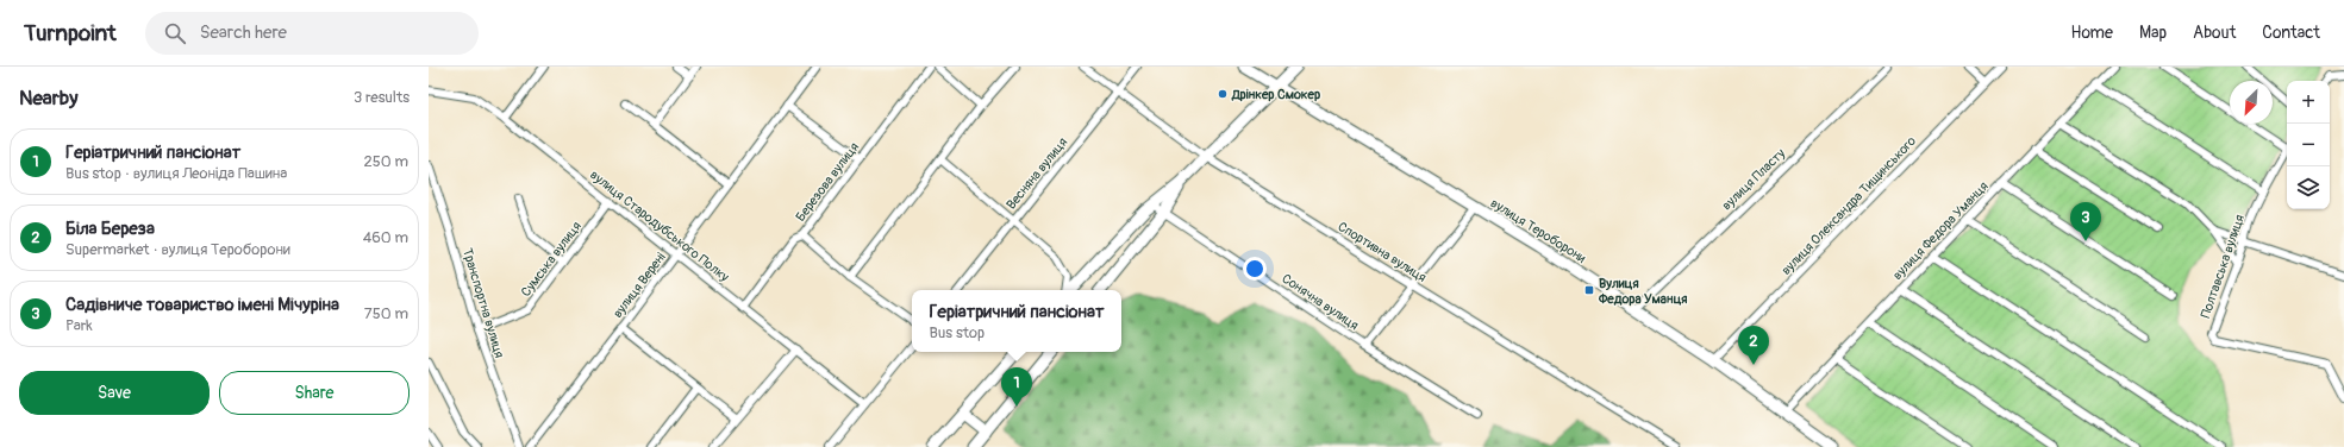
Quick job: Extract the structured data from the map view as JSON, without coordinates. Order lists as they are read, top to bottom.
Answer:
{
  "streets": {
    "main road": ["вулиця Тероборони"],
    "street": [
      "Весняна вулиця",
      "вулиця Пласту",
      "Березова вулиця",
      "вулиця Олександра Тищинського",
      "вулиця Стародубського Полку",
      "вулиця Федора Уманця",
      "Спортивна вулиця",
      "Сумська вулиця",
      "Полтавська вулиця",
      "вулиця Верені",
      "Сонячна вулиця",
      "Транспортна вулиця"
    ]
  },
  "crossings": [
    ["Весняна вулиця", "Спортивна вулиця"],
    ["вулиця Пласту", "вулиця Тероборони"],
    ["Березова вулиця", "вулиця Стародубського Полку"],
    ["вулиця Олександра Тищинського", "вулиця Тероборони"],
    ["вулиця Стародубського Полку", "Сумська вулиця"],
    ["вулиця Стародубського Полку", "вулиця Верені"],
    ["вулиця Тероборони", "вулиця Федора Уманця"],
    ["Сумська вулиця", "Транспортна вулиця"]
  ],
  "places": {
    "other": ["Дрінкер Смокер"],
    "transit": ["Вулиця Федора Уманця"]
  },
  "north": "bottom left",
  "page": {
    "header": "Turnpoint",
    "search": "Search here",
    "nav": [
      "Home",
      "Map",
      "About",
      "Contact"
    ],
    "heading": ["Nearby", "3 results"],
    "map_buttons": ["+", "−"],
    "list": [
      {
        "mark": "1",
        "name": "Геріатричний пансіонат",
        "note": "Bus stop · вулиця Леоніда Пашина",
        "value": "250 m"
      },
      {
        "mark": "2",
        "name": "Біла Береза",
        "note": "Supermarket · вулиця Тероборони",
        "value": "460 m"
      },
      {
        "mark": "3",
        "name": "Садівниче товариство імені Мічуріна",
        "note": "Park",
        "value": "750 m"
      }
    ],
    "pins": ["3", "2", "1"],
    "popup": ["Геріатричний пансіонат", "Bus stop"],
    "buttons": ["Save", "Share"]
  }
}
